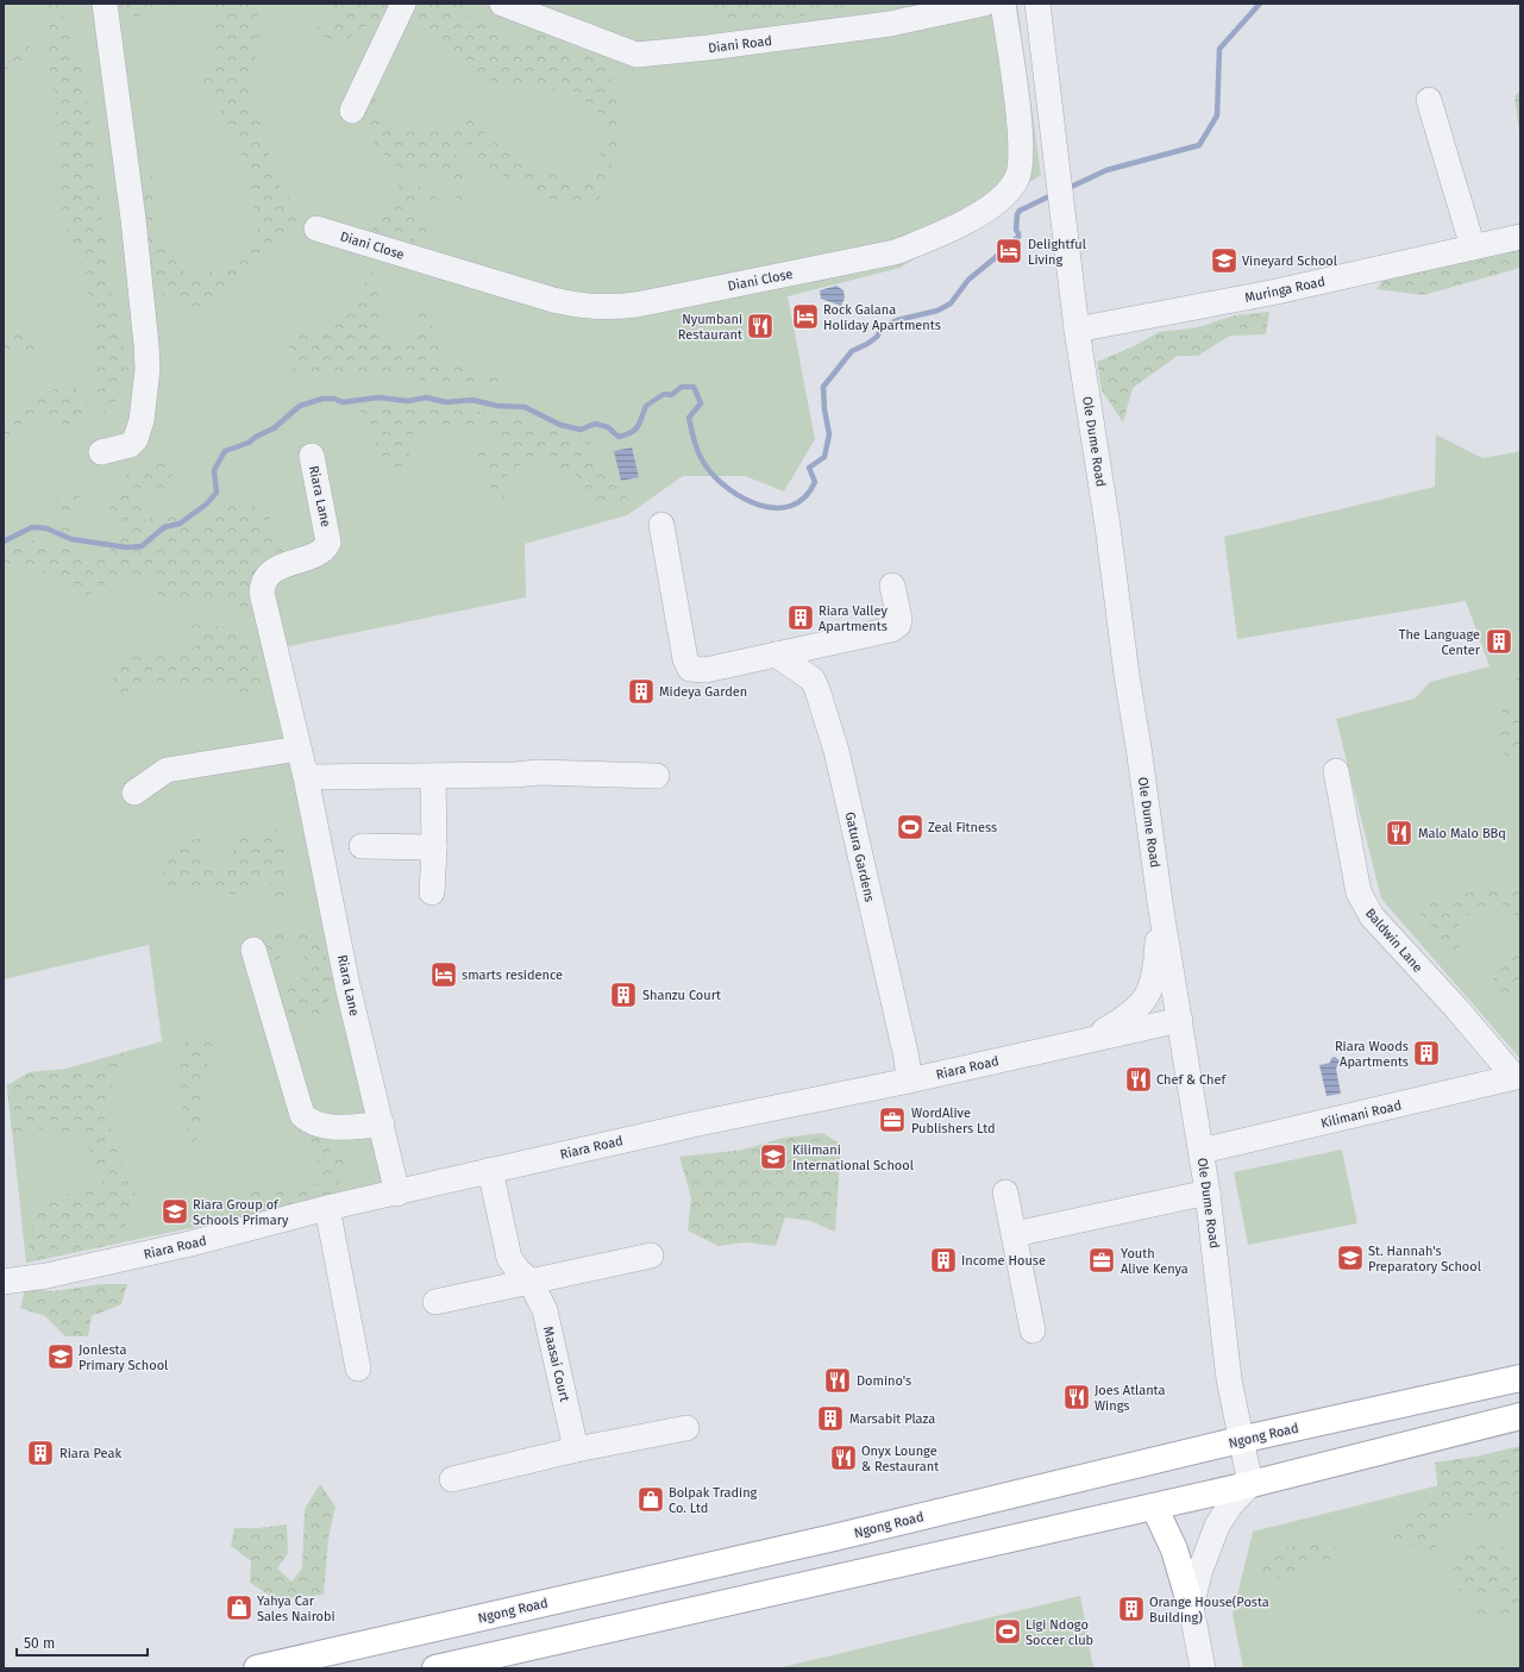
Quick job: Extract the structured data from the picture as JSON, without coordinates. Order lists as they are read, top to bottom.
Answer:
{
  "streets": {
    "main road": ["Ngong Road"],
    "street": [
      "Diani Road",
      "Diani Close",
      "Muringa Road",
      "Ole Dume Road",
      "Riara Lane",
      "Gatura Gardens",
      "Baldwin Lane",
      "Riara Road",
      "Kilimani Road",
      "Maasai Court"
    ]
  },
  "crossings": [
    ["Muringa Road", "Ole Dume Road"],
    ["Ole Dume Road", "Riara Road"],
    ["Ole Dume Road", "Kilimani Road"],
    ["Ole Dume Road", "Ngong Road"],
    ["Riara Lane", "Riara Road"],
    ["Gatura Gardens", "Riara Road"],
    ["Baldwin Lane", "Kilimani Road"],
    ["Riara Road", "Maasai Court"]
  ],
  "places": {
    "hotel": ["Delightful Living", "Rock Galana Holiday Apartments", "smarts residence"],
    "school or university": [
      "Vineyard School",
      "Kilimani International School",
      "Riara Group of Schools Primary",
      "St. Hannah's Preparatory School",
      "Jonlesta Primary School"
    ],
    "restaurant": [
      "Nyumbani Restaurant",
      "Malo Malo BBq",
      "Chef & Chef",
      "Domino's",
      "Joes Atlanta Wings",
      "Onyx Lounge & Restaurant"
    ],
    "building": [
      "Riara Valley Apartments",
      "The Language Center",
      "Mideya Garden",
      "Shanzu Court",
      "Riara Woods Apartments",
      "Income House",
      "Marsabit Plaza",
      "Riara Peak",
      "Orange House(Posta Building)"
    ],
    "sports": ["Zeal Fitness", "Ligi Ndogo Soccer club"],
    "office": ["WordAlive Publishers Ltd", "Youth Alive Kenya"],
    "shop": ["Bolpak Trading Co. Ltd", "Yahya Car Sales Nairobi"]
  },
  "scale_bar": "50 m"
}
